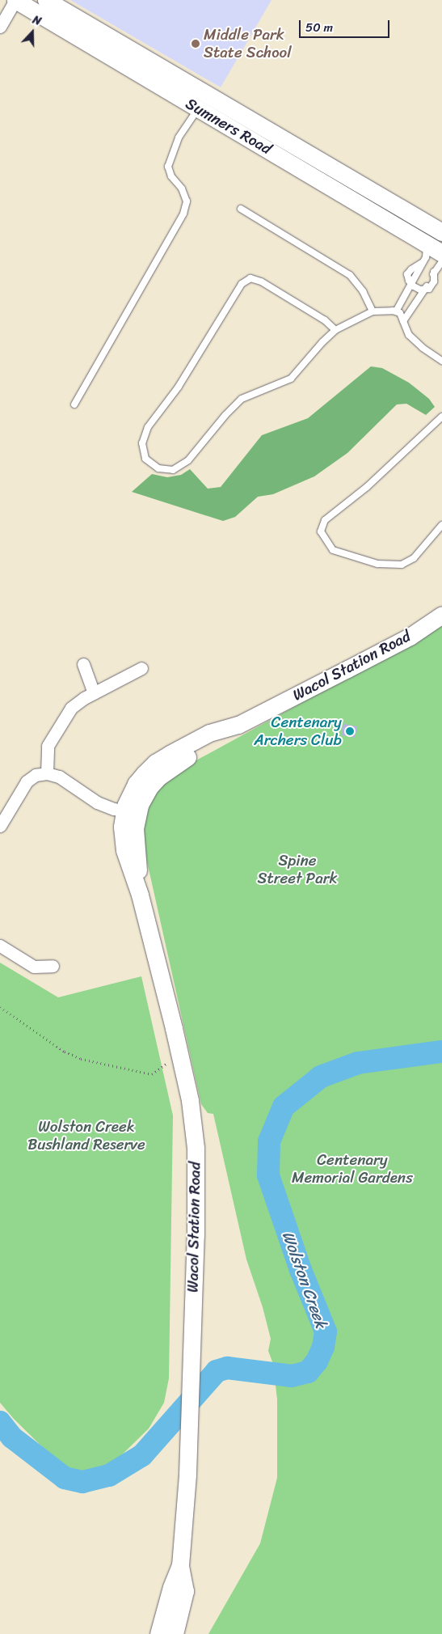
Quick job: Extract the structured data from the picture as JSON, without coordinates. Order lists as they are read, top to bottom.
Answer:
{
  "streets": {
    "main road": ["Sumners Road", "Wacol Station Road"]
  },
  "water": ["Wolston Creek"],
  "parks": ["Spine Street Park", "Wolston Creek Bushland Reserve", "Centenary Memorial Gardens"],
  "places": ["Middle Park State School", "Centenary Archers Club"],
  "scale_bar": "50 m",
  "north": "top"
}
